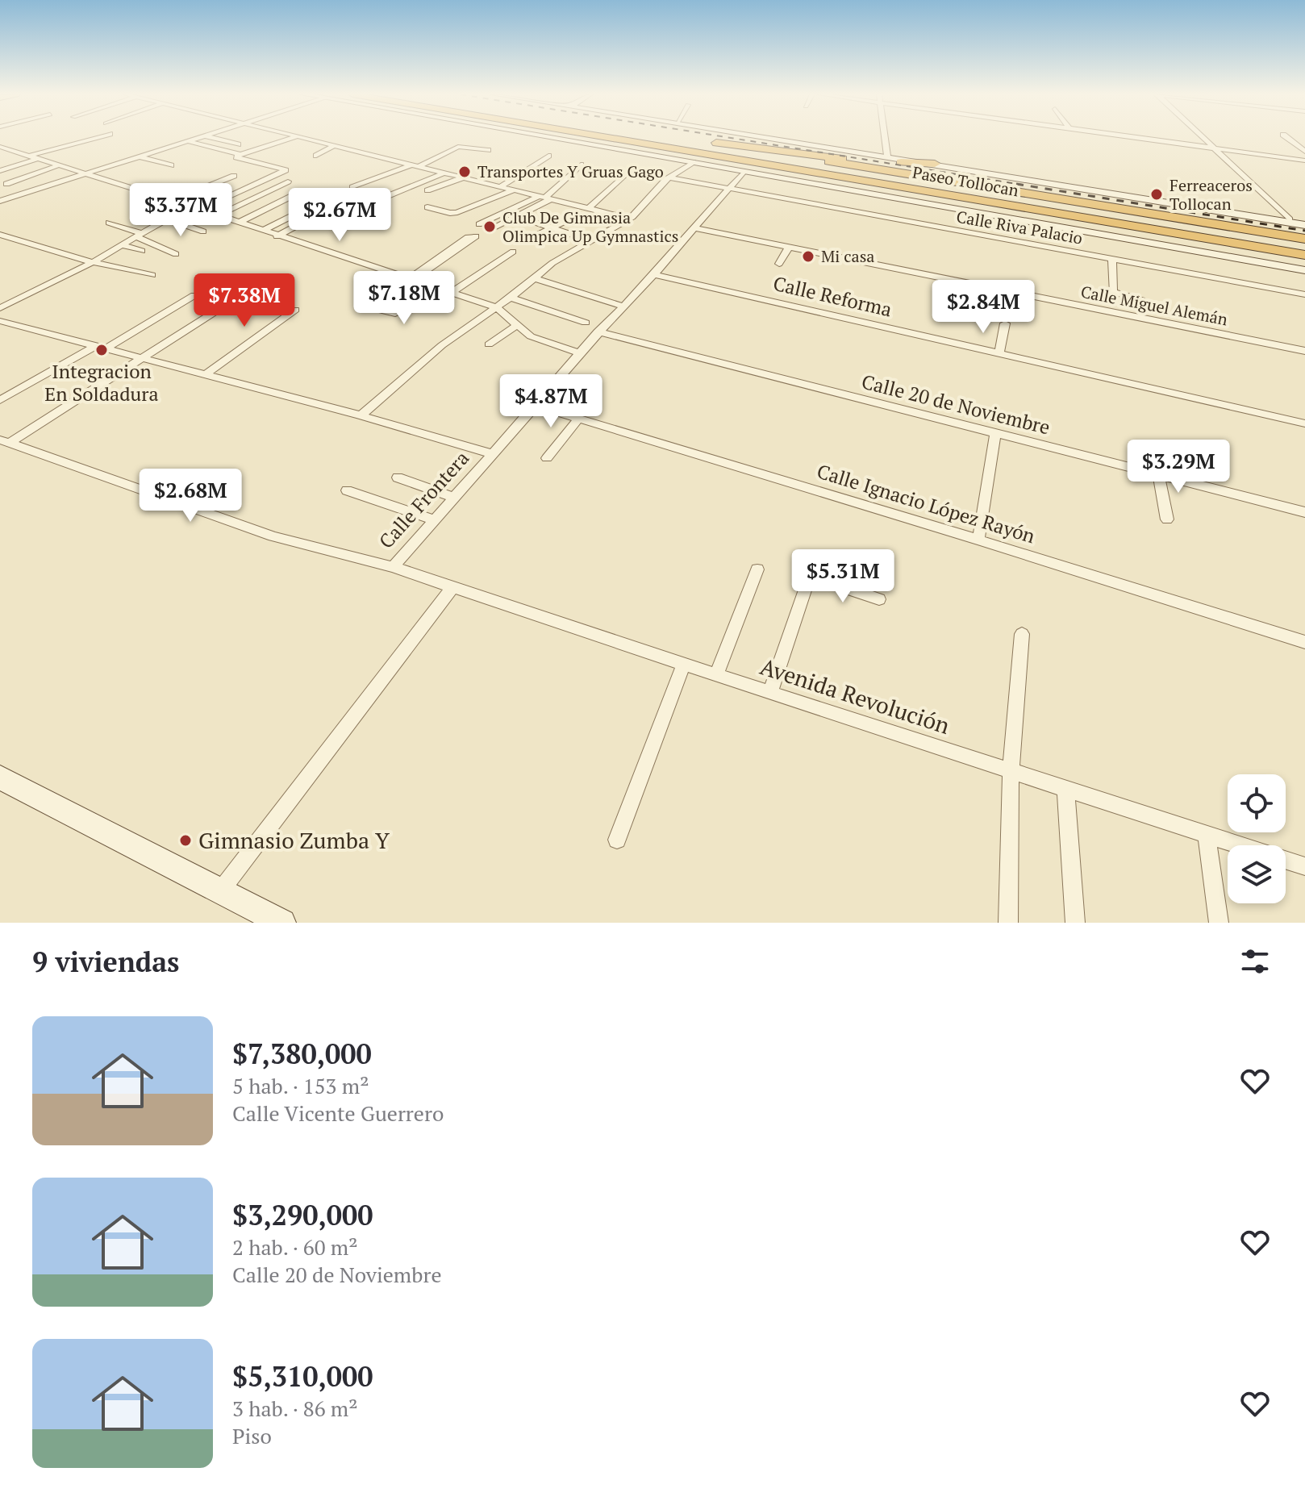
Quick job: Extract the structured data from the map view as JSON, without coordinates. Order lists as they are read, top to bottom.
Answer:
{
  "streets": {
    "highway": ["Paseo Tollocan"],
    "street": [
      "Calle Riva Palacio",
      "Calle Reforma",
      "Calle Miguel Alemán",
      "Calle 20 de Noviembre",
      "Calle Frontera",
      "Calle Ignacio López Rayón",
      "Avenida Revolución"
    ]
  },
  "crossings": [
    ["Calle Riva Palacio", "Calle Frontera"],
    ["Calle Reforma", "Calle Frontera"],
    ["Calle Miguel Alemán", "Calle Frontera"],
    ["Calle 20 de Noviembre", "Calle Frontera"],
    ["Calle Frontera", "Calle Ignacio López Rayón"],
    ["Calle Frontera", "Avenida Revolución"]
  ],
  "places": [
    "Transportes Y Gruas Gago",
    "Ferreaceros Tollocan",
    "Club De Gimnasia Olimpica Up Gymnastics",
    "Mi casa",
    "Integracion En Soldadura",
    "Gimnasio Zumba Y"
  ],
  "page": {
    "price": [
      "$3.37M",
      "$2.67M",
      "$7.18M",
      "$7.38M",
      "$2.84M",
      "$4.87M",
      "$3.29M",
      "$2.68M",
      "$5.31M"
    ],
    "heading": "9 viviendas",
    "list": [
      {
        "name": "$7,380,000",
        "note": "5 hab. · 153 m² · Calle Vicente Guerrero"
      },
      {
        "name": "$3,290,000",
        "note": "2 hab. · 60 m² · Calle 20 de Noviembre"
      },
      {
        "name": "$5,310,000",
        "note": "3 hab. · 86 m² · Piso"
      }
    ]
  }
}
